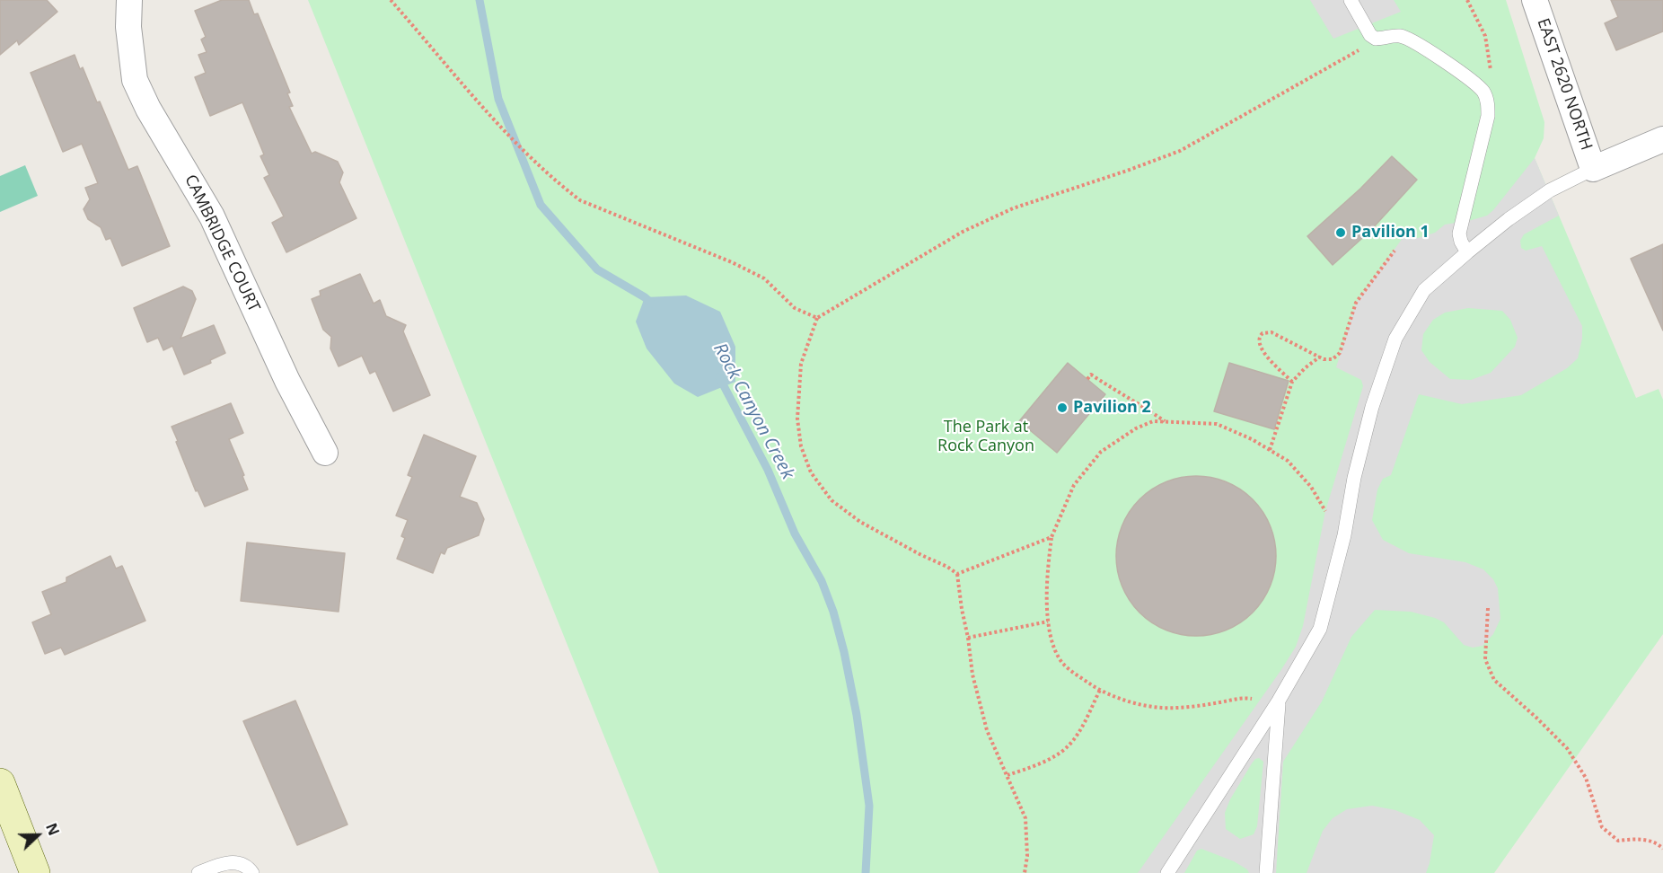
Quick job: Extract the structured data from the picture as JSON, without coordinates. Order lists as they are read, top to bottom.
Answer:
{
  "streets": {
    "street": ["EAST 2620 NORTH", "CAMBRIDGE COURT"]
  },
  "water": ["Rock Canyon Creek"],
  "parks": ["The Park at Rock Canyon"],
  "places": ["Pavilion 1", "Pavilion 2"],
  "north": "right"
}
